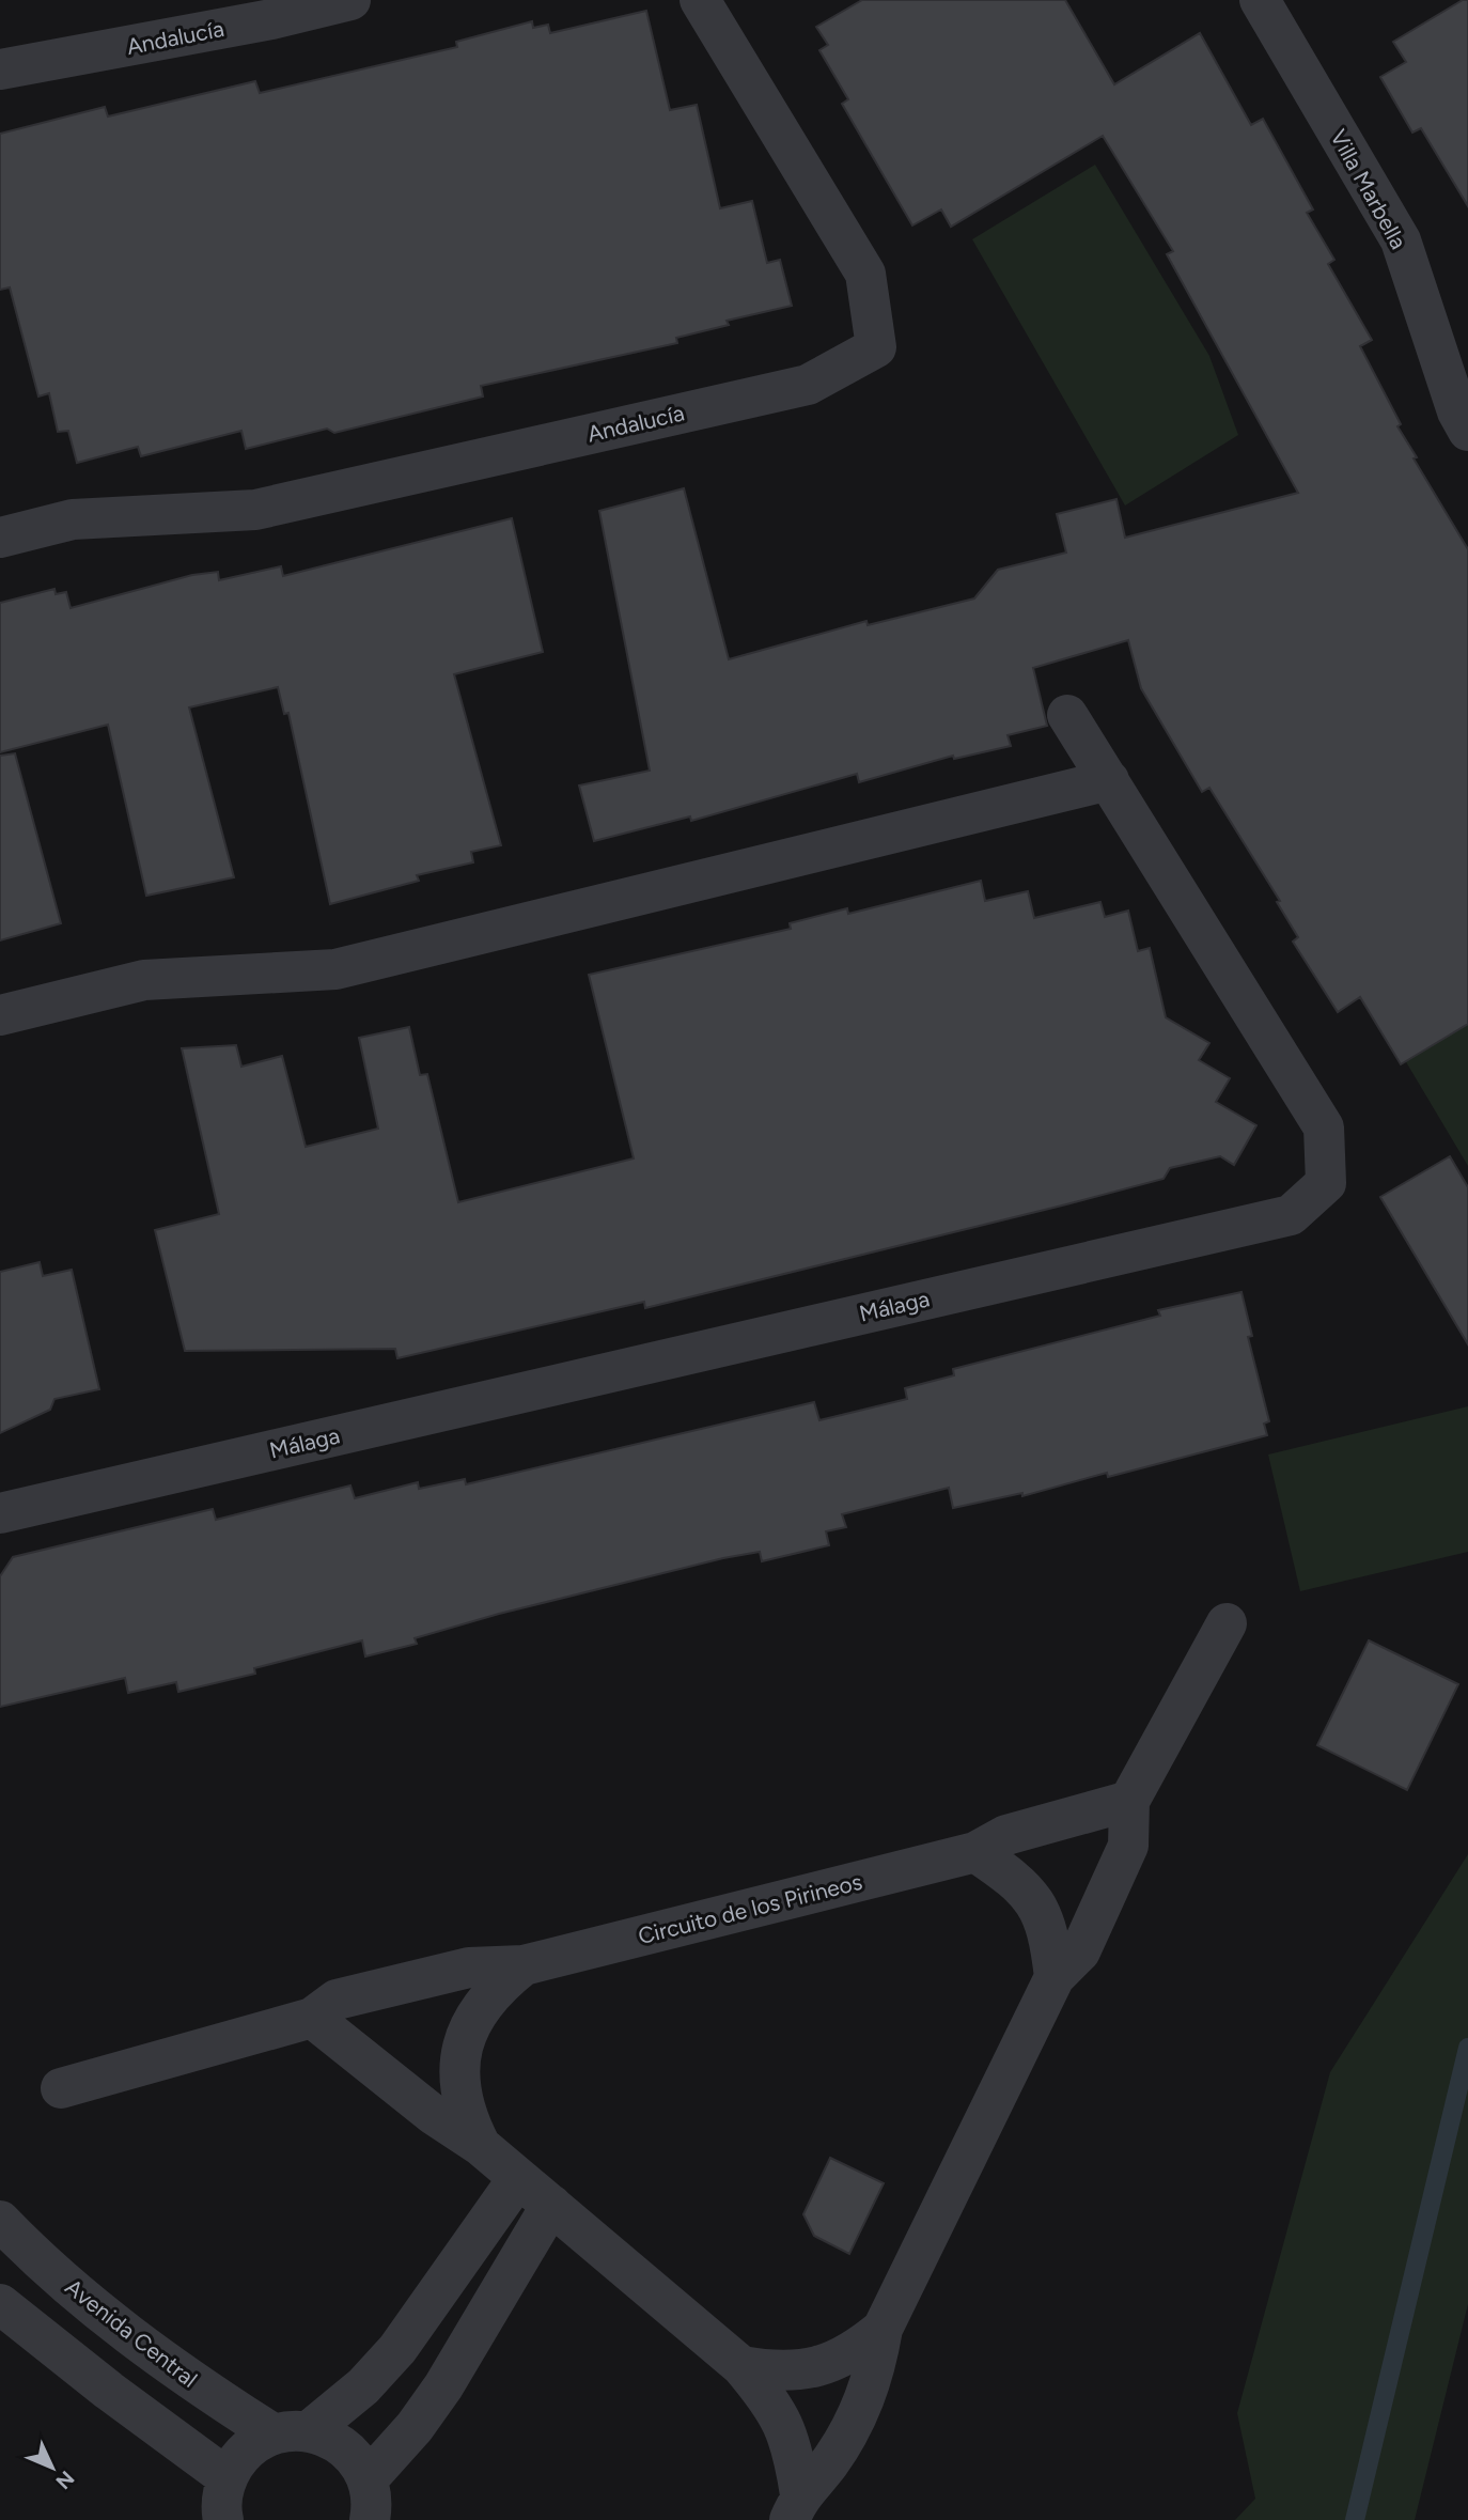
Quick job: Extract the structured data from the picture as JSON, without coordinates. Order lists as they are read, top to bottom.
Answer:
{
  "streets": {
    "street": [
      "Andalucía",
      "Villa Marbella",
      "Málaga",
      "Circuito de los Pirineos",
      "Avenida Central"
    ]
  },
  "north": "bottom right"
}
